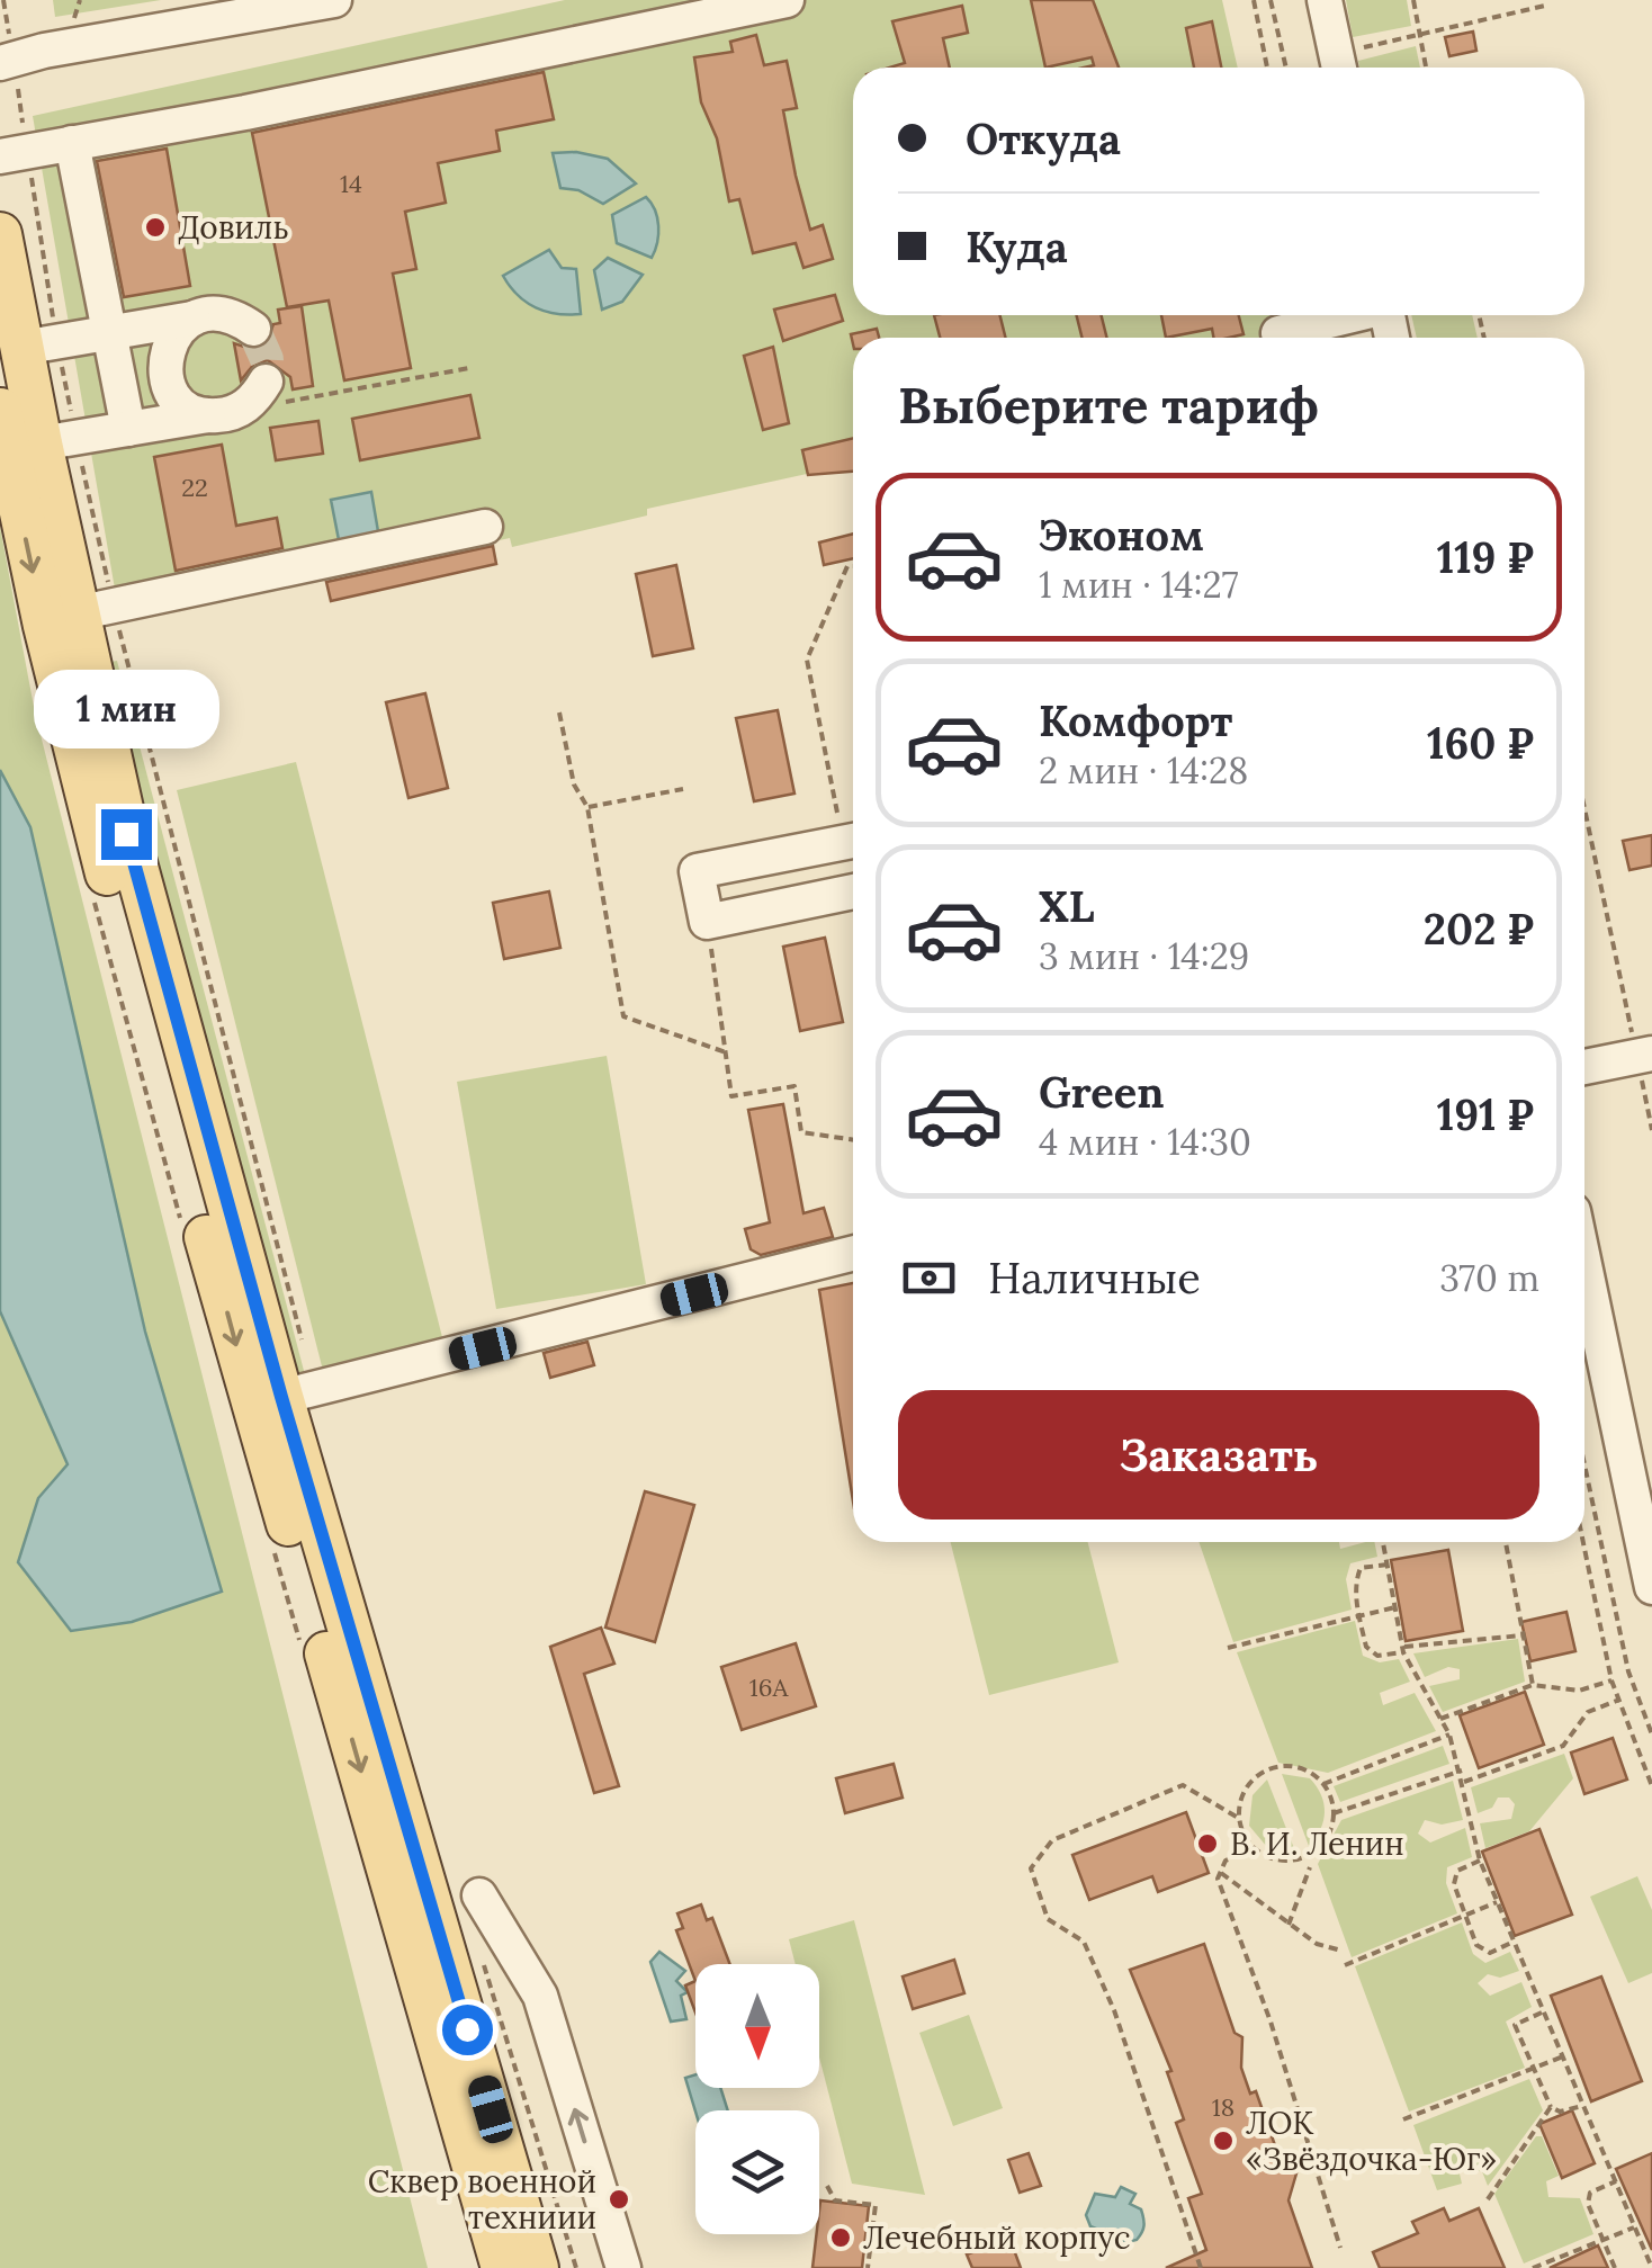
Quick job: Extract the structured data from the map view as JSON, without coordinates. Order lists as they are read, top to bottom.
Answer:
{
  "places": [
    "Довиль",
    "В. И. Ленин",
    "ЛОК «Звёздочка-Юг»",
    "Сквер военной техниии",
    "Лечебный корпус"
  ],
  "house_numbers": [
    "14",
    "22",
    "16А",
    "18"
  ],
  "north": "bottom",
  "page": {
    "banner": ["Откуда", "Куда"],
    "heading": "Выберите тариф",
    "list": [
      {
        "name": "Эконом",
        "note": "1 мин · 14:27",
        "value": "119 ₽"
      },
      {
        "name": "Комфорт",
        "note": "2 мин · 14:28",
        "value": "160 ₽"
      },
      {
        "name": "XL",
        "note": "3 мин · 14:29",
        "value": "202 ₽"
      },
      {
        "name": "Green",
        "note": "4 мин · 14:30",
        "value": "191 ₽"
      }
    ],
    "bubble": "1 мин",
    "pay": ["Наличные", "370 m"],
    "buttons": "Заказать"
  }
}
